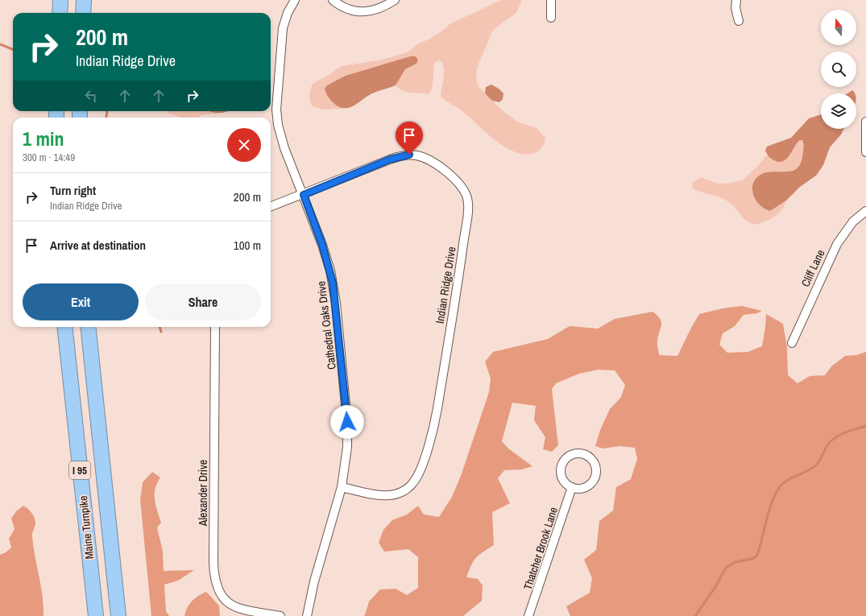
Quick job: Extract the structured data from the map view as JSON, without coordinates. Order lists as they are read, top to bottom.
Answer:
{
  "streets": {
    "highway": ["I 95", "Maine Turnpike"],
    "street": [
      "Cliff Lane",
      "Indian Ridge Drive",
      "Cathedral Oaks Drive",
      "Alexander Drive",
      "Thatcher Brook Lane"
    ]
  },
  "crossings": [
    ["Indian Ridge Drive", "Cathedral Oaks Drive"]
  ],
  "north": "top",
  "page": {
    "turn": ["200 m", "Indian Ridge Drive"],
    "heading": ["1 min", "300 m · 14:49"],
    "list": [
      {
        "name": "Turn right",
        "note": "Indian Ridge Drive",
        "value": "200 m"
      },
      {
        "name": "Arrive at destination",
        "value": "100 m"
      }
    ],
    "buttons": ["Exit", "Share"]
  }
}
